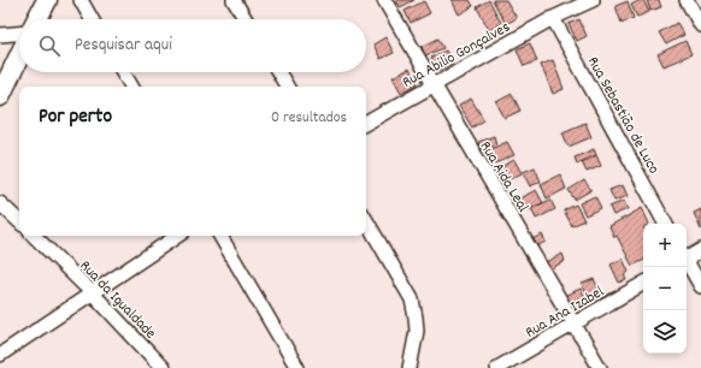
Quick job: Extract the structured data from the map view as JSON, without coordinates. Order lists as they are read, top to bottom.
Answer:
{
  "streets": {
    "street": [
      "Rua Abilio Gonçalves",
      "Rua Sebastião de Luco",
      "Rua Aida Leal",
      "Rua da Igualdade",
      "Rua Ana Izabel"
    ]
  },
  "crossings": [
    ["Rua Abilio Gonçalves", "Rua Sebastião de Luco"],
    ["Rua Abilio Gonçalves", "Rua Aida Leal"],
    ["Rua Aida Leal", "Rua Ana Izabel"]
  ],
  "page": {
    "search": "Pesquisar aqui",
    "heading": ["Por perto", "0 resultados"],
    "map_buttons": ["+", "−"]
  }
}
